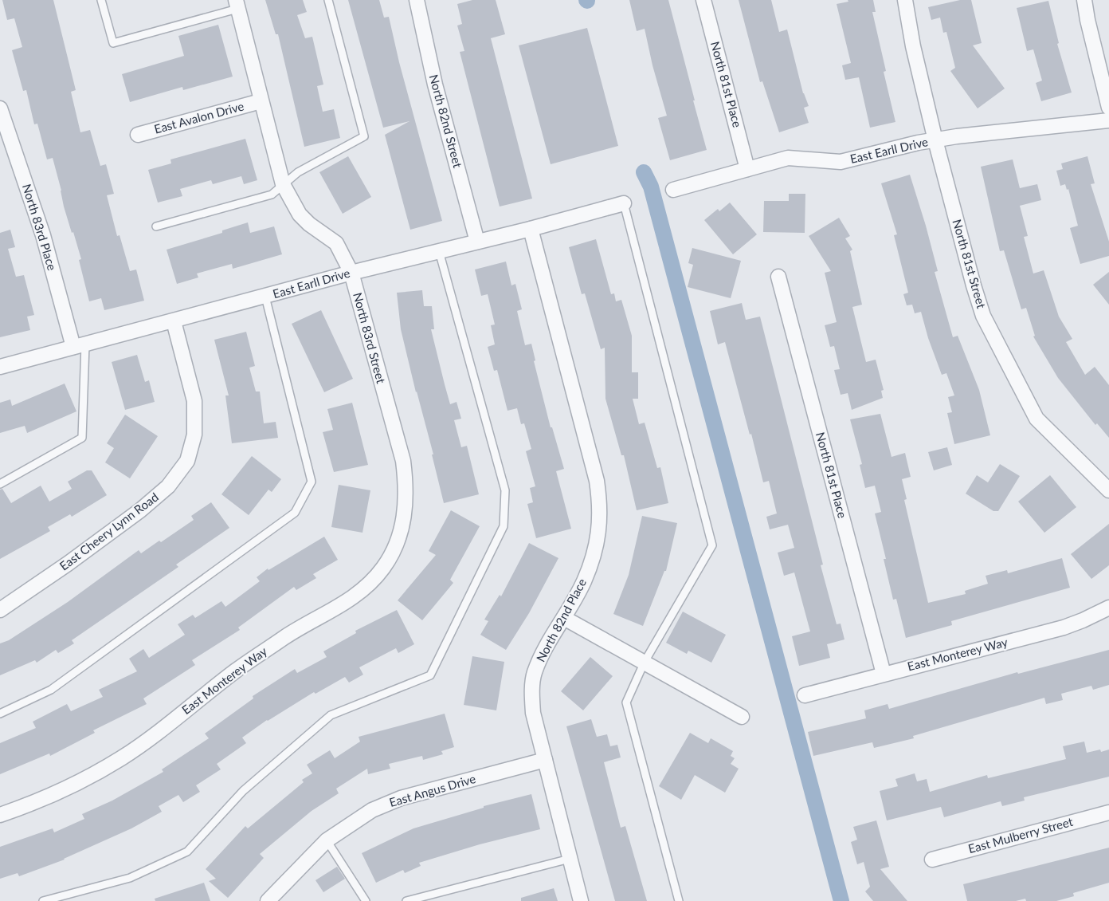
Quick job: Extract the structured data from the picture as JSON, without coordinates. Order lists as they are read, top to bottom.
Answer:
{
  "streets": {
    "street": [
      "North 81st Place",
      "East Avalon Drive",
      "North 82nd Street",
      "East Earll Drive",
      "North 83rd Place",
      "North 81st Street",
      "North 83rd Street",
      "East Cheery Lynn Road",
      "North 82nd Place",
      "East Monterey Way",
      "East Angus Drive",
      "East Mulberry Street"
    ]
  },
  "crossings": [
    ["North 81st Place", "East Earll Drive"],
    ["North 81st Place", "East Monterey Way"],
    ["East Avalon Drive", "North 83rd Street"],
    ["North 82nd Street", "East Earll Drive"],
    ["East Earll Drive", "North 83rd Place"],
    ["East Earll Drive", "North 81st Street"],
    ["East Earll Drive", "North 83rd Street"],
    ["East Earll Drive", "East Cheery Lynn Road"],
    ["East Earll Drive", "North 82nd Place"],
    ["North 83rd Street", "East Monterey Way"],
    ["North 82nd Place", "East Angus Drive"]
  ]
}
